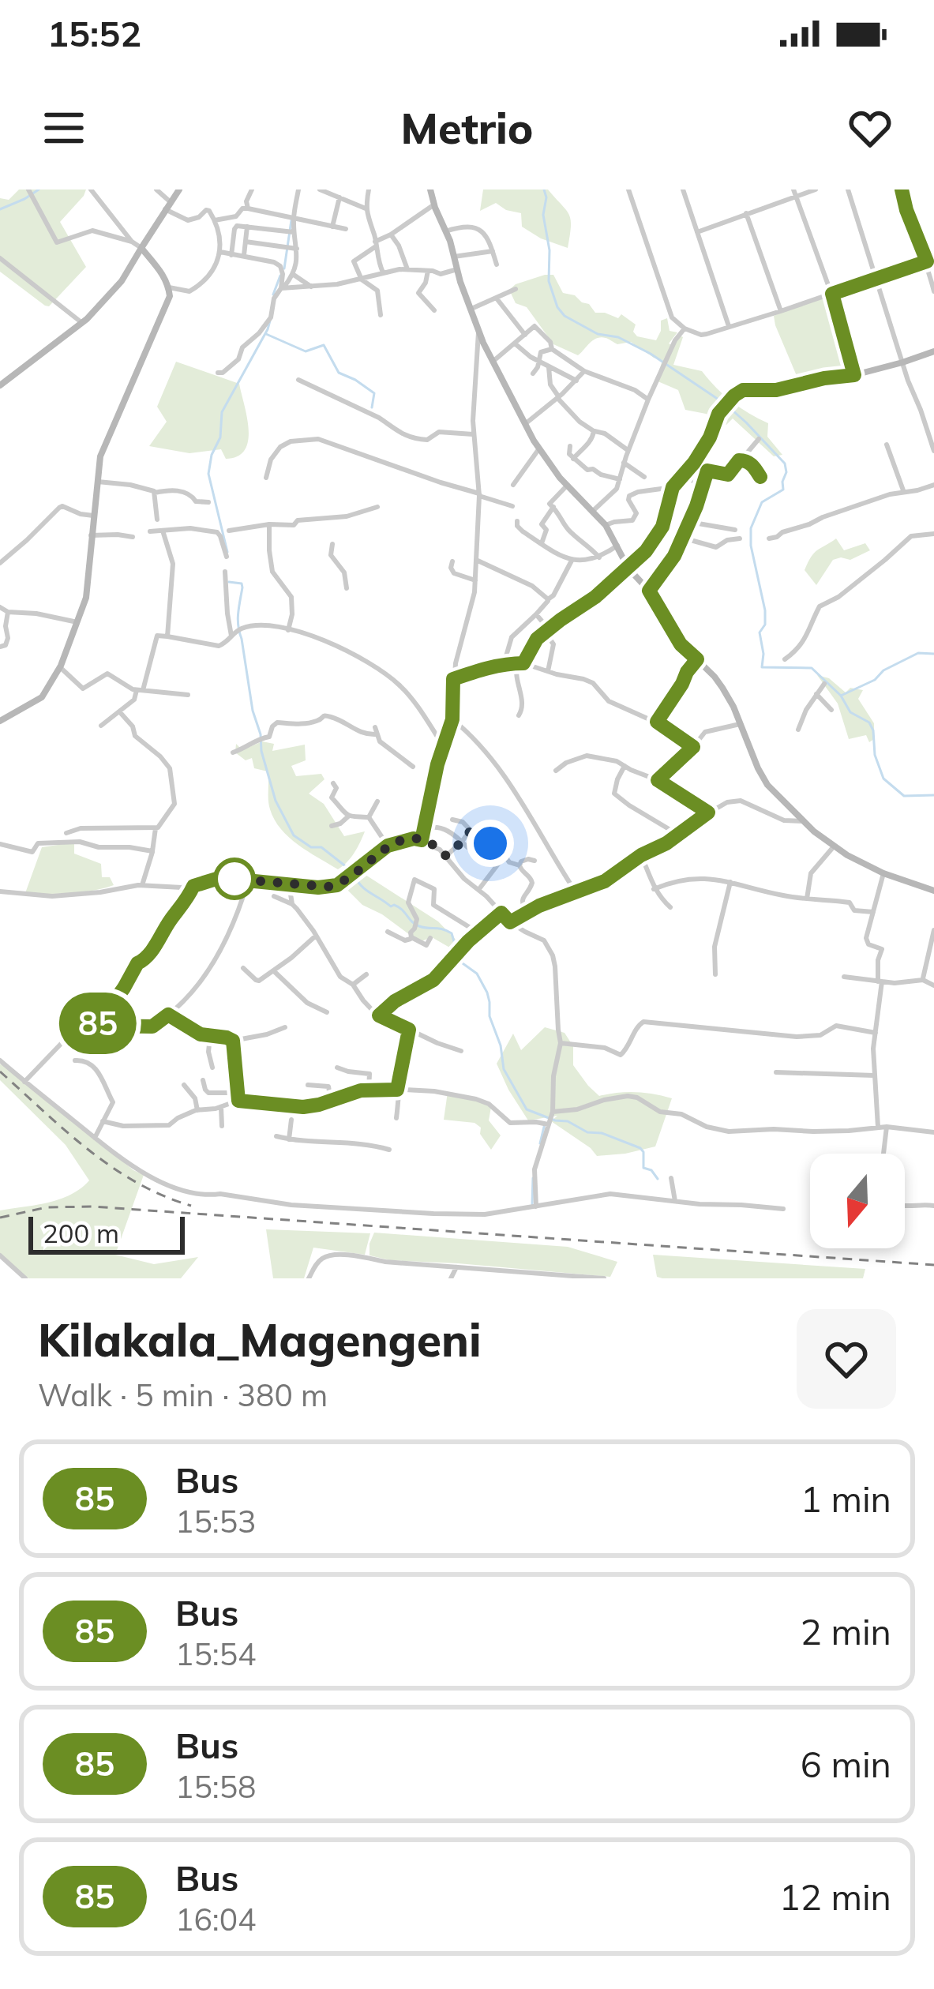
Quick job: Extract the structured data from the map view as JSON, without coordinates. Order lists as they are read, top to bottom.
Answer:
{
  "lines": ["bus line 85"],
  "scale_bar": "200 m",
  "north": "bottom",
  "page": {
    "status": "15:52",
    "header": "Metrio",
    "on_map": "85",
    "scale": "200 m",
    "heading": ["Kilakala_Magengeni", "Walk · 5 min · 380 m"],
    "list": [
      {
        "mark": "85",
        "name": "Bus",
        "note": "15:53",
        "value": "1 min"
      },
      {
        "mark": "85",
        "name": "Bus",
        "note": "15:54",
        "value": "2 min"
      },
      {
        "mark": "85",
        "name": "Bus",
        "note": "15:58",
        "value": "6 min"
      },
      {
        "mark": "85",
        "name": "Bus",
        "note": "16:04",
        "value": "12 min"
      }
    ]
  }
}
